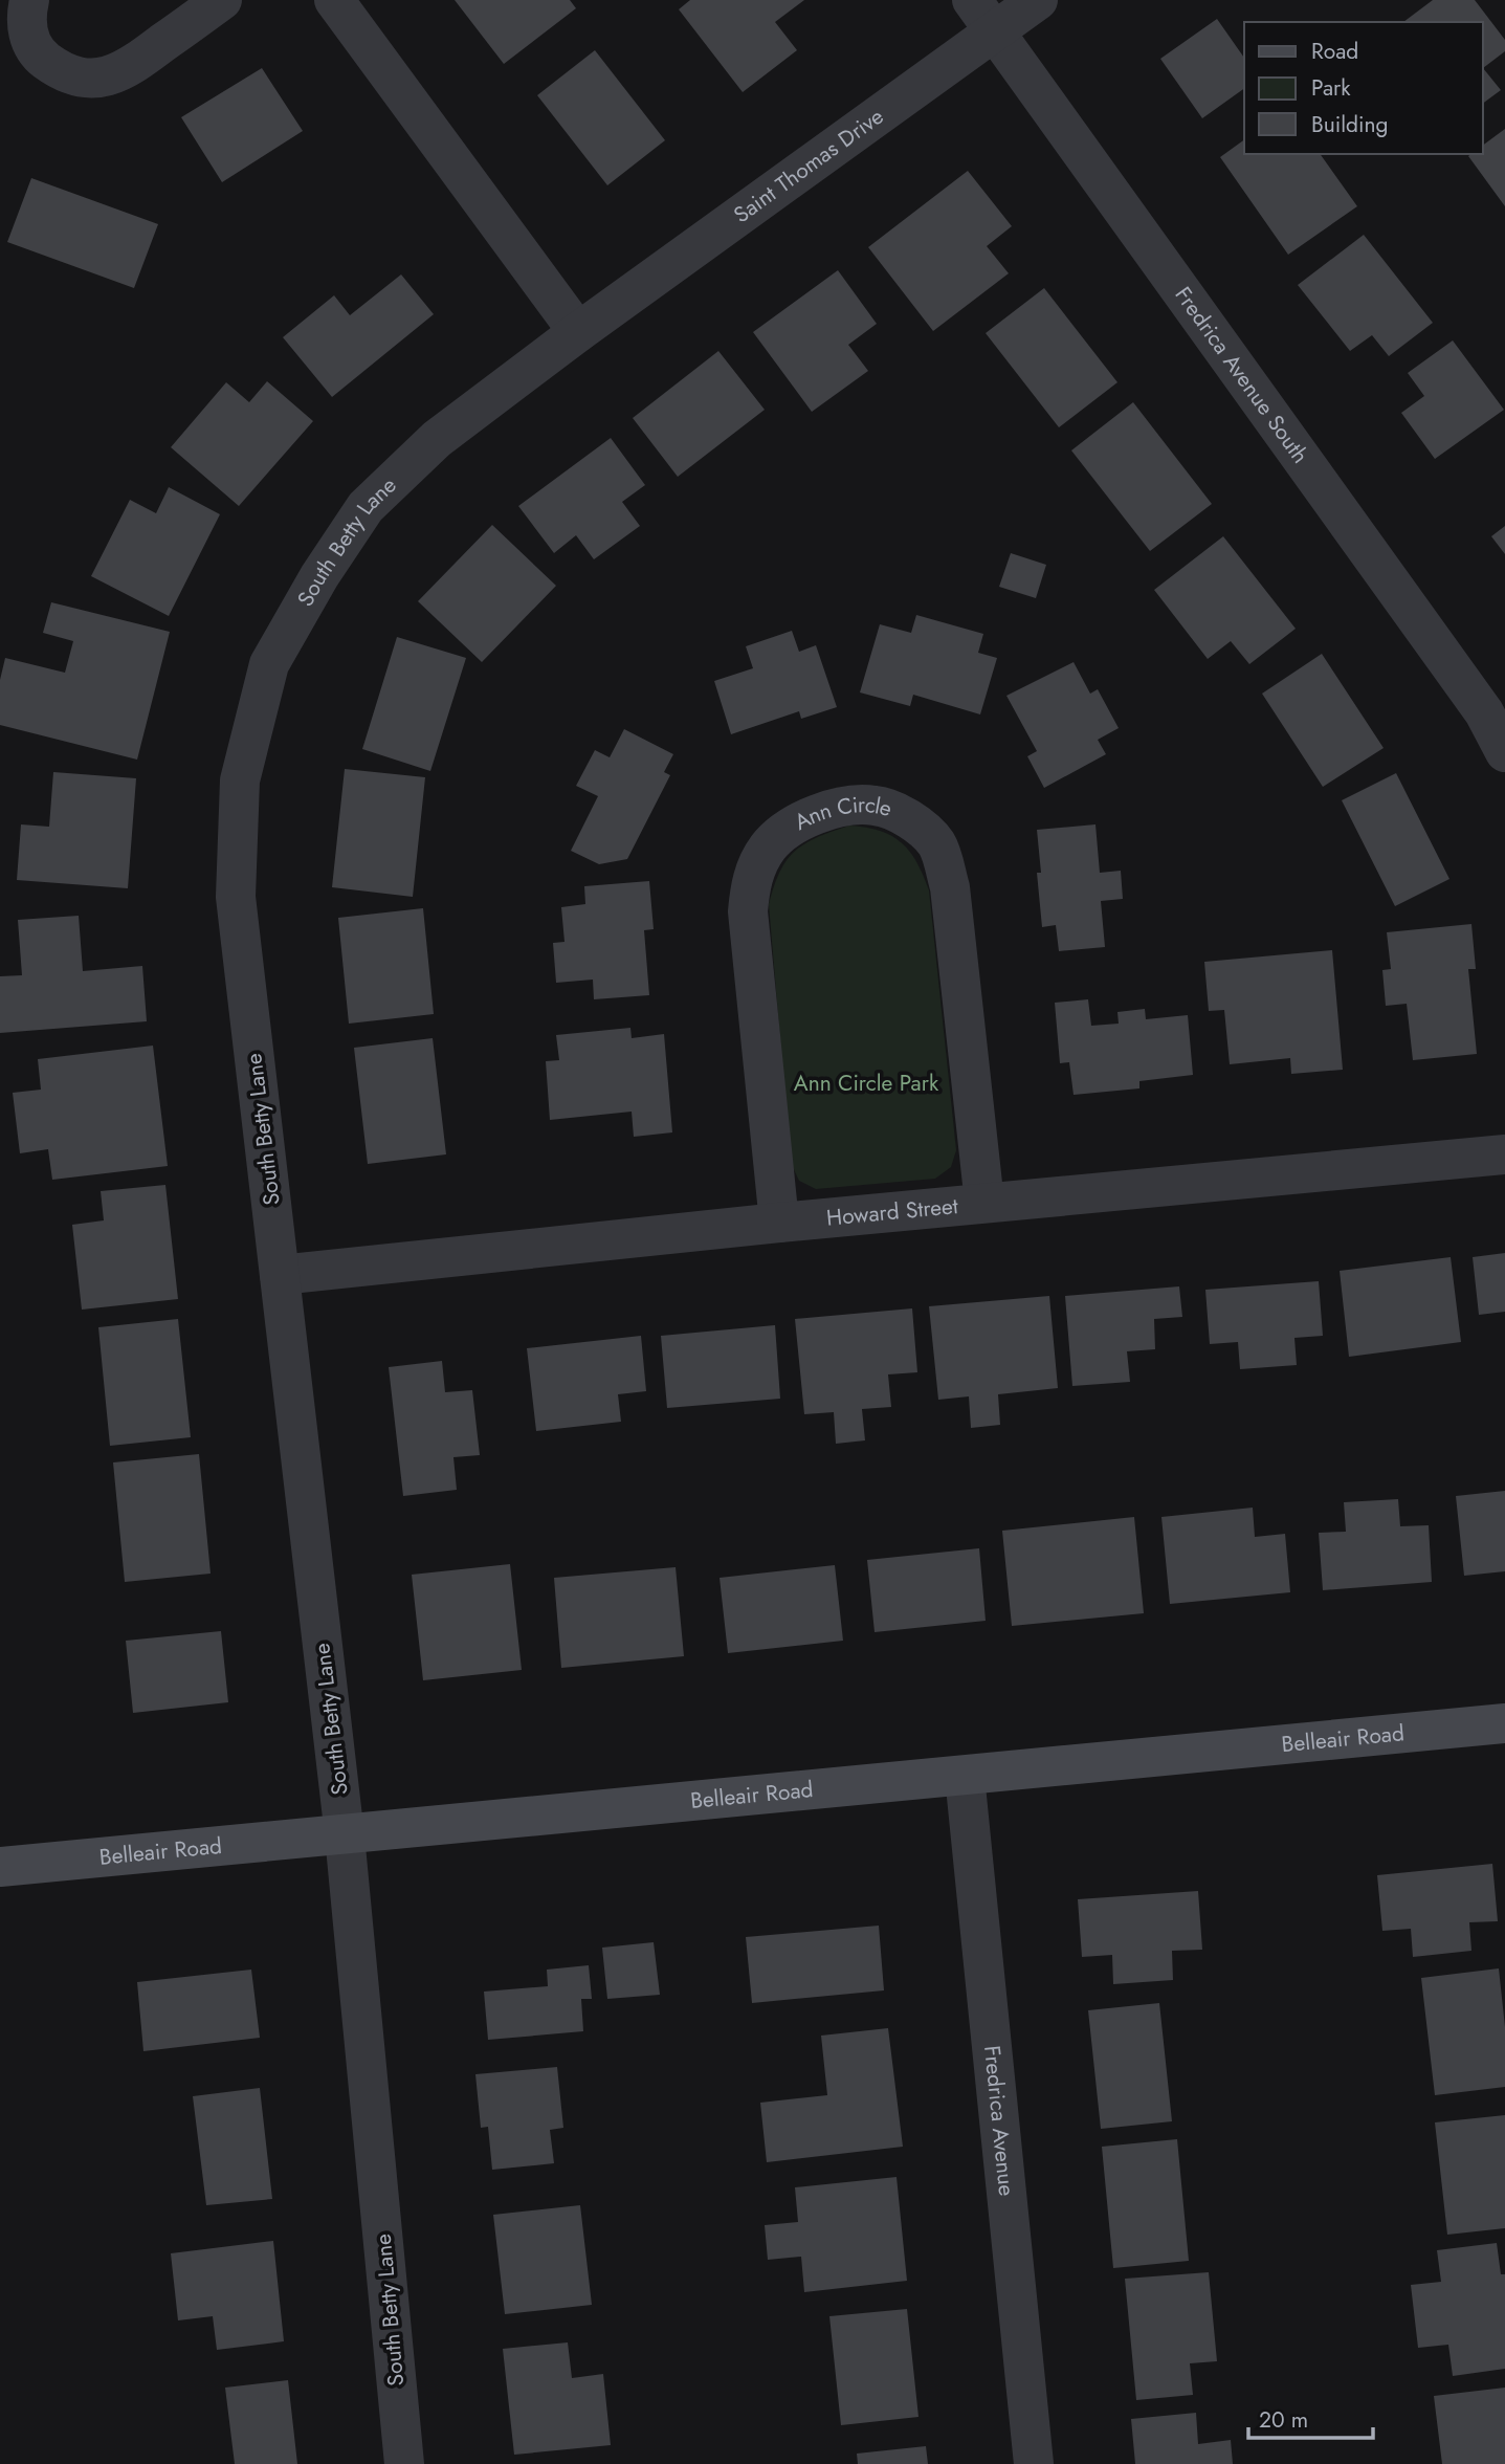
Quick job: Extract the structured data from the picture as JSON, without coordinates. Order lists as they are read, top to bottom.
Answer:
{
  "streets": {
    "main road": ["Belleair Road"],
    "street": [
      "Saint Thomas Drive",
      "Fredrica Avenue South",
      "South Betty Lane",
      "Ann Circle",
      "Howard Street",
      "Fredrica Avenue"
    ]
  },
  "crossings": [
    ["Saint Thomas Drive", "Fredrica Avenue South"],
    ["Saint Thomas Drive", "South Betty Lane"],
    ["South Betty Lane", "Howard Street"],
    ["South Betty Lane", "Belleair Road"],
    ["Ann Circle", "Howard Street"],
    ["Belleair Road", "Fredrica Avenue"]
  ],
  "parks": ["Ann Circle Park"],
  "legend": ["Road", "Park", "Building"],
  "scale_bar": "20 m"
}
